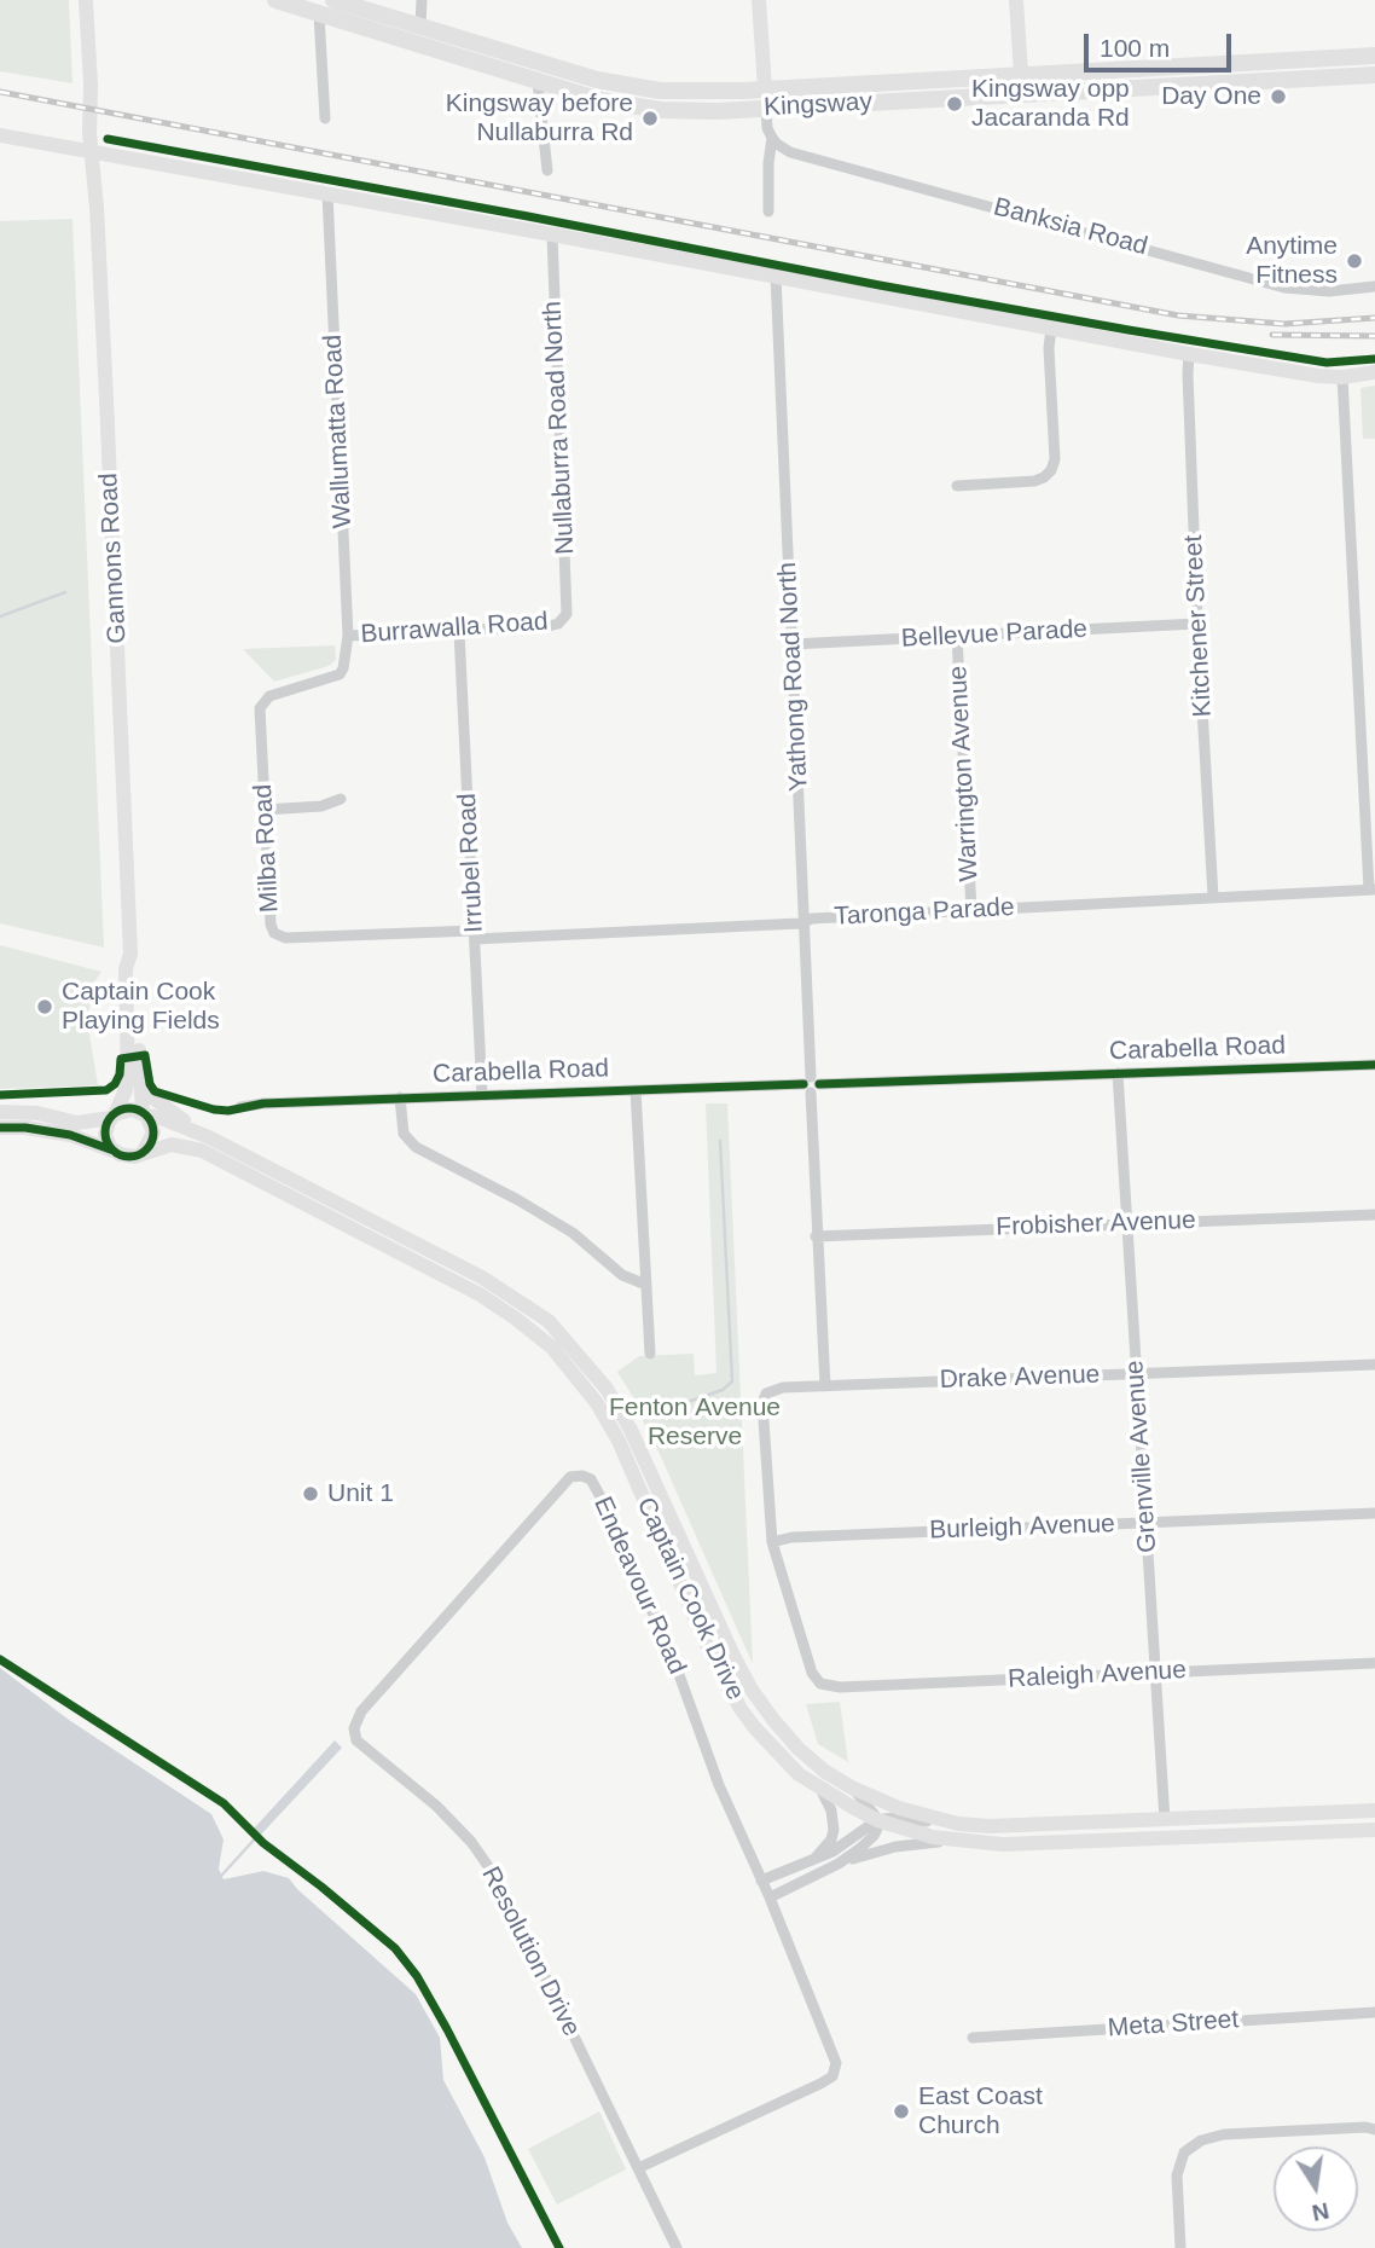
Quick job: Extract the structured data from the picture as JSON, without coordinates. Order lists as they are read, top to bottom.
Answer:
{
  "streets": {
    "main road": [
      "Kingsway",
      "Gannons Road",
      "Grenville Avenue",
      "Captain Cook Drive"
    ],
    "street": [
      "Banksia Road",
      "Nullaburra Road North",
      "Wallumatta Road",
      "Kitchener Street",
      "Burrawalla Road",
      "Bellevue Parade",
      "Yathong Road North",
      "Warrington Avenue",
      "Milba Road",
      "Irrubel Road",
      "Taronga Parade",
      "Carabella Road",
      "Frobisher Avenue",
      "Drake Avenue",
      "Burleigh Avenue",
      "Endeavour Road",
      "Raleigh Avenue",
      "Resolution Drive",
      "Meta Street"
    ]
  },
  "crossings": [
    ["Nullaburra Road North", "Burrawalla Road"],
    ["Wallumatta Road", "Burrawalla Road"],
    ["Wallumatta Road", "Milba Road"],
    ["Gannons Road", "Captain Cook Drive"],
    ["Kitchener Street", "Bellevue Parade"],
    ["Kitchener Street", "Taronga Parade"],
    ["Burrawalla Road", "Irrubel Road"],
    ["Bellevue Parade", "Yathong Road North"],
    ["Bellevue Parade", "Warrington Avenue"],
    ["Yathong Road North", "Taronga Parade"],
    ["Yathong Road North", "Carabella Road"],
    ["Yathong Road North", "Frobisher Avenue"],
    ["Yathong Road North", "Drake Avenue"],
    ["Warrington Avenue", "Taronga Parade"],
    ["Milba Road", "Irrubel Road"],
    ["Milba Road", "Taronga Parade"],
    ["Irrubel Road", "Taronga Parade"],
    ["Irrubel Road", "Carabella Road"],
    ["Carabella Road", "Grenville Avenue"],
    ["Frobisher Avenue", "Grenville Avenue"],
    ["Drake Avenue", "Grenville Avenue"],
    ["Drake Avenue", "Burleigh Avenue"],
    ["Drake Avenue", "Raleigh Avenue"],
    ["Grenville Avenue", "Burleigh Avenue"],
    ["Grenville Avenue", "Captain Cook Drive"],
    ["Grenville Avenue", "Raleigh Avenue"],
    ["Burleigh Avenue", "Raleigh Avenue"],
    ["Endeavour Road", "Resolution Drive"]
  ],
  "parks": ["Fenton Avenue Reserve"],
  "places": [
    "Day One",
    "Kingsway opp Jacaranda Rd",
    "Kingsway before Nullaburra Rd",
    "Anytime Fitness",
    "Captain Cook Playing Fields",
    "Unit 1",
    "East Coast Church"
  ],
  "scale_bar": "100 m",
  "north": "bottom"
}
